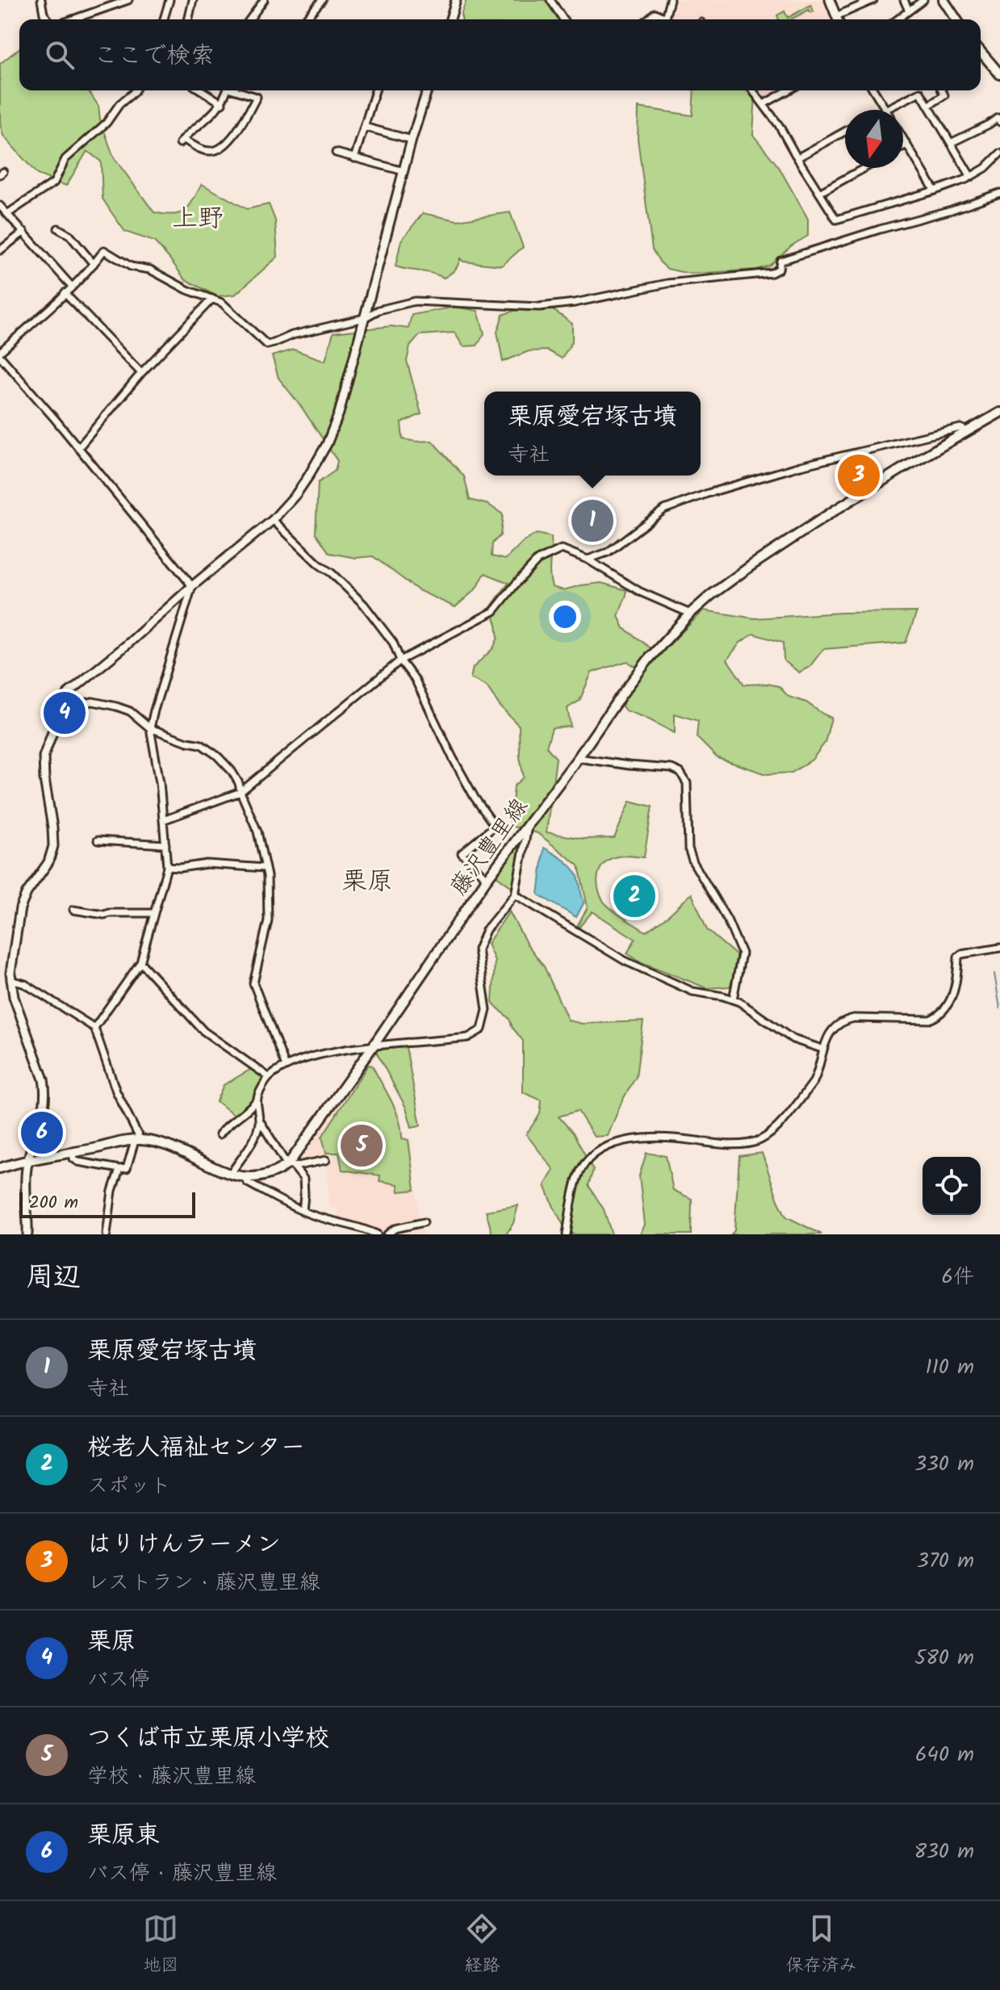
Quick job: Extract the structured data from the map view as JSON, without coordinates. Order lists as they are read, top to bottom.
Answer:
{
  "streets": {
    "main road": ["藤沢豊里線"]
  },
  "districts": ["上野", "栗原"],
  "scale_bar": "200 m",
  "north": "bottom",
  "page": {
    "search": "ここで検索",
    "popup": ["栗原愛宕塚古墳", "寺社"],
    "pins": [
      "3",
      "1",
      "4",
      "2",
      "6",
      "5"
    ],
    "scale": "200 m",
    "heading": ["周辺", "6件"],
    "list": [
      {
        "mark": "1",
        "name": "栗原愛宕塚古墳",
        "note": "寺社",
        "value": "110 m"
      },
      {
        "mark": "2",
        "name": "桜老人福祉センター",
        "note": "スポット",
        "value": "330 m"
      },
      {
        "mark": "3",
        "name": "はりけんラーメン",
        "note": "レストラン · 藤沢豊里線",
        "value": "370 m"
      },
      {
        "mark": "4",
        "name": "栗原",
        "note": "バス停",
        "value": "580 m"
      },
      {
        "mark": "5",
        "name": "つくば市立栗原小学校",
        "note": "学校 · 藤沢豊里線",
        "value": "640 m"
      },
      {
        "mark": "6",
        "name": "栗原東",
        "note": "バス停 · 藤沢豊里線",
        "value": "830 m"
      }
    ],
    "nav": ["地図", "経路", "保存済み"]
  }
}
